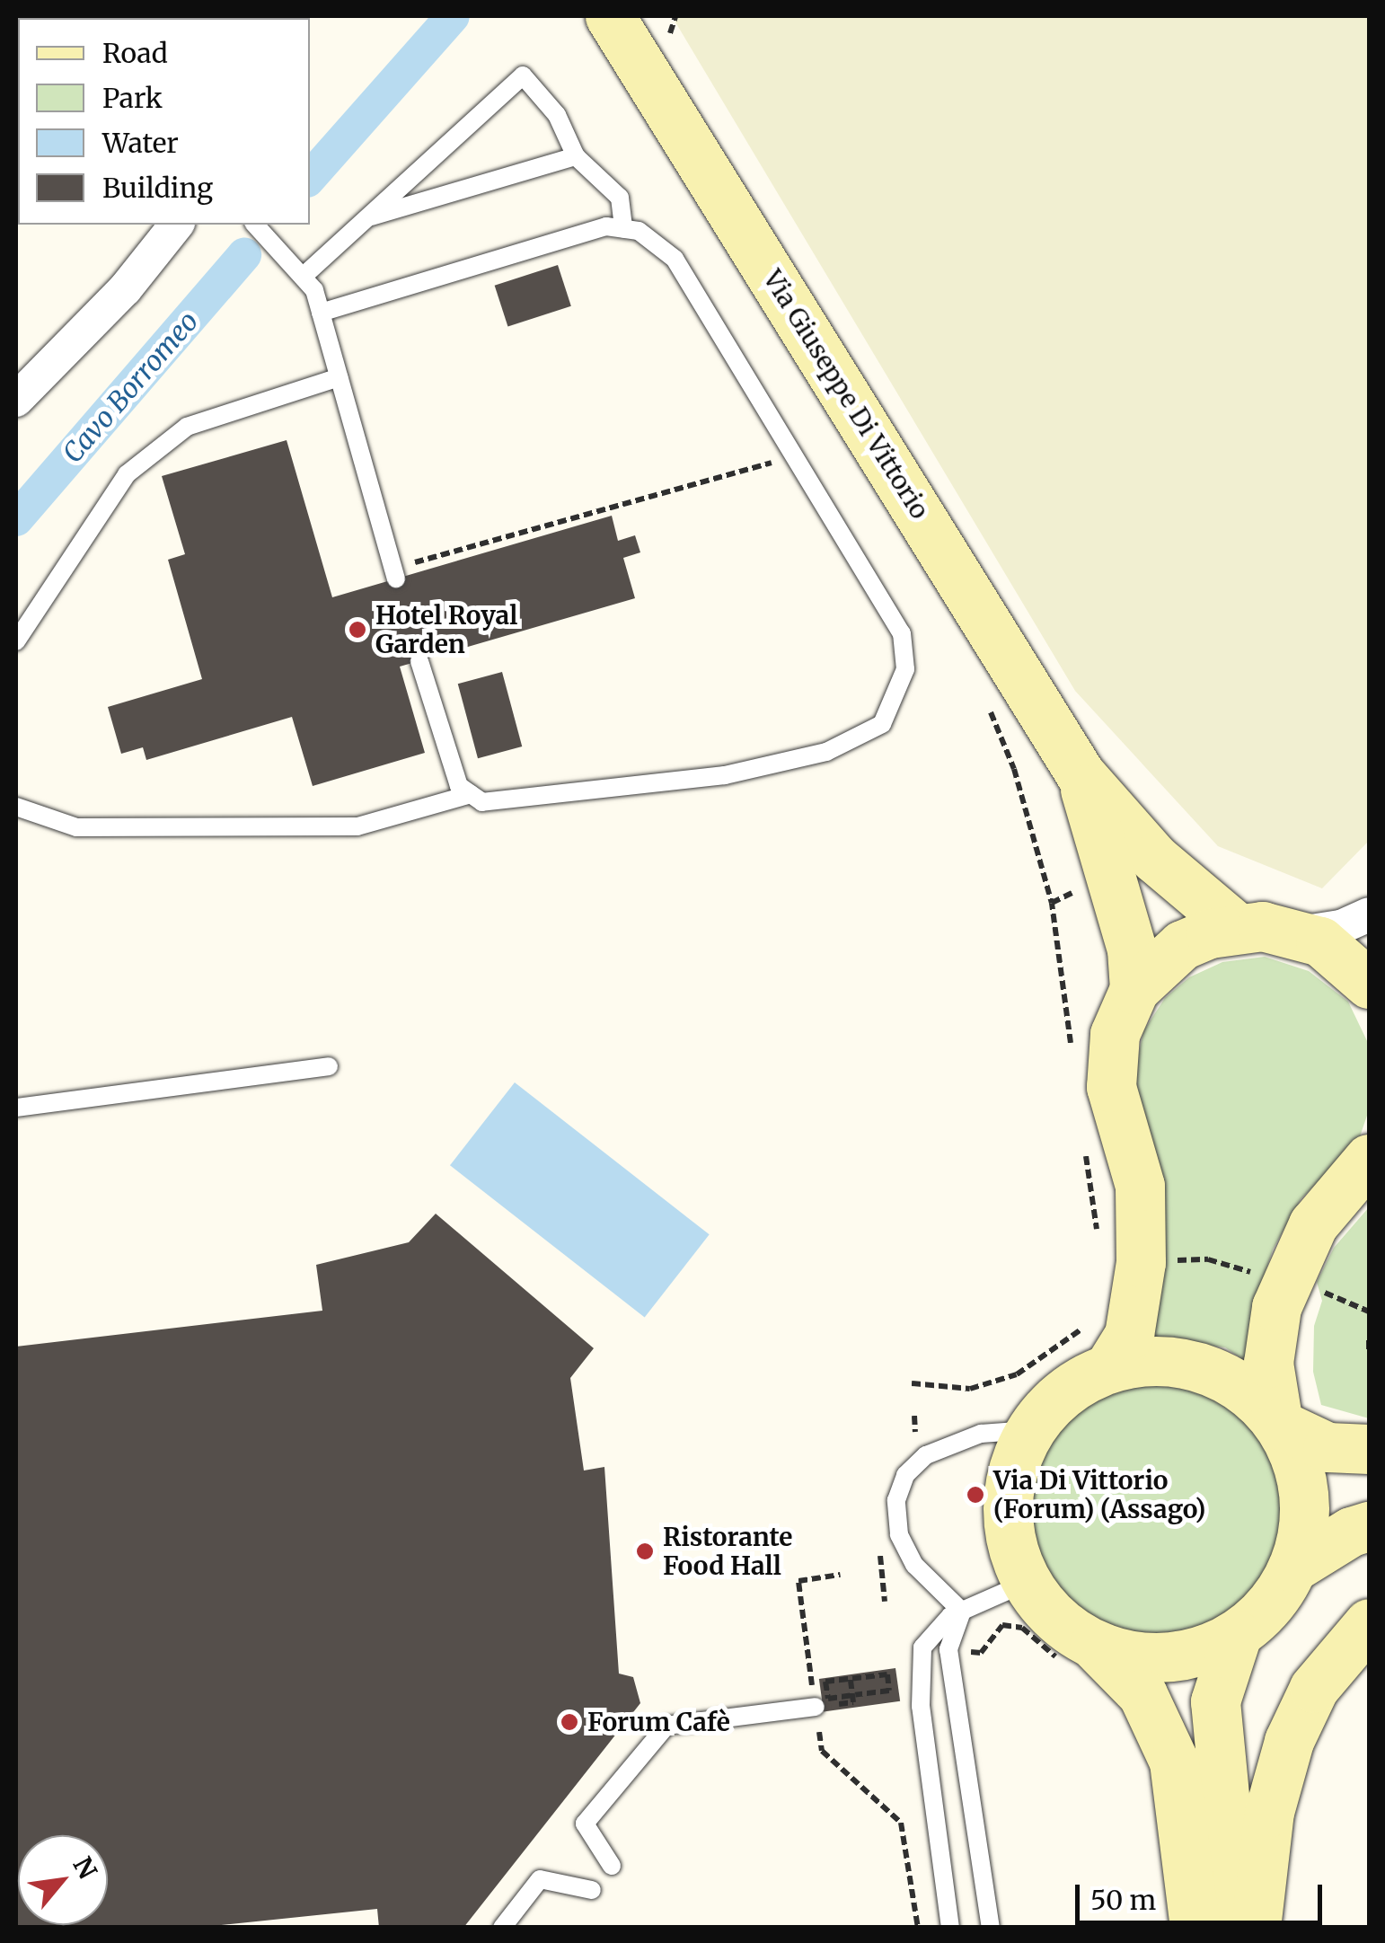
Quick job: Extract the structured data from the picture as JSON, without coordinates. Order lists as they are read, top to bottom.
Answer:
{
  "streets": {
    "main road": ["Via Giuseppe Di Vittorio"]
  },
  "water": ["Cavo Borromeo"],
  "places": [
    "Hotel Royal Garden",
    "Via Di Vittorio (Forum) (Assago)",
    "Ristorante Food Hall",
    "Forum Cafè"
  ],
  "legend": [
    "Road",
    "Park",
    "Water",
    "Building"
  ],
  "scale_bar": "50 m",
  "north": "top right"
}
